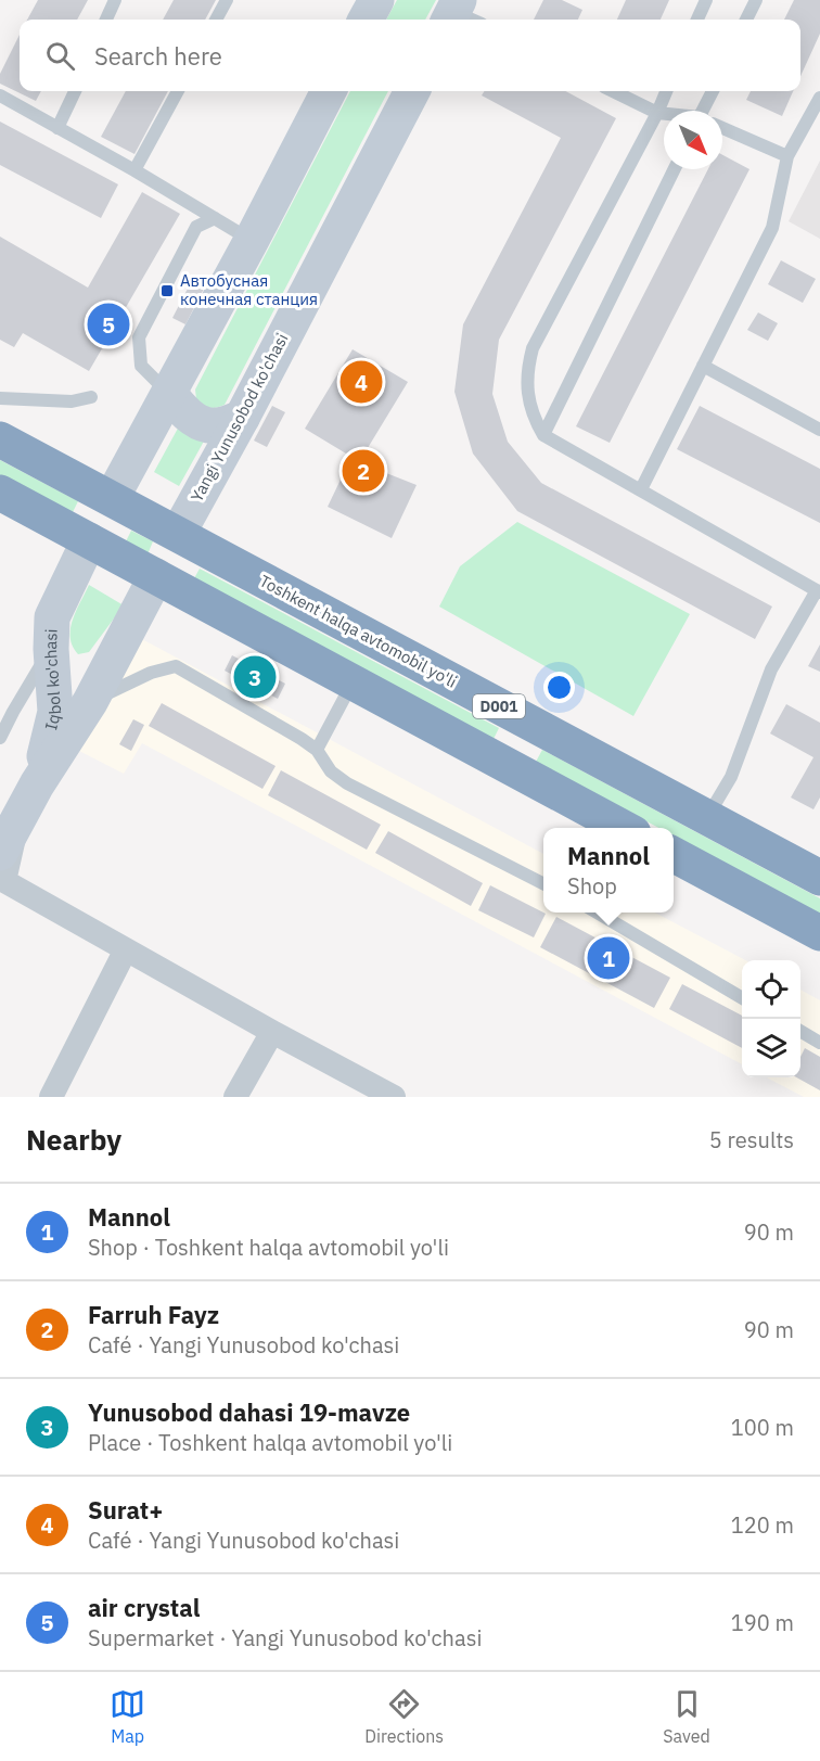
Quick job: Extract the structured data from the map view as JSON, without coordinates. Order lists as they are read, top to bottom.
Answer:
{
  "streets": {
    "highway": ["Yangi Yunusobod ko'chasi", "Toshkent halqa avtomobil yo'li", "D001"],
    "main road": ["Iqbol ko'chasi"]
  },
  "crossings": [
    ["Yangi Yunusobod ko'chasi", "Toshkent halqa avtomobil yo'li"],
    ["Yangi Yunusobod ko'chasi", "Iqbol ko'chasi"]
  ],
  "places": {
    "transit": ["Автобусная конечная станция"]
  },
  "north": "bottom right",
  "page": {
    "search": "Search here",
    "pins": [
      "5",
      "4",
      "2",
      "3",
      "1"
    ],
    "popup": ["Mannol", "Shop"],
    "heading": ["Nearby", "5 results"],
    "list": [
      {
        "mark": "1",
        "name": "Mannol",
        "note": "Shop · Toshkent halqa avtomobil yo'li",
        "value": "90 m"
      },
      {
        "mark": "2",
        "name": "Farruh Fayz",
        "note": "Café · Yangi Yunusobod ko'chasi",
        "value": "90 m"
      },
      {
        "mark": "3",
        "name": "Yunusobod dahasi 19-mavze",
        "note": "Place · Toshkent halqa avtomobil yo'li",
        "value": "100 m"
      },
      {
        "mark": "4",
        "name": "Surat+",
        "note": "Café · Yangi Yunusobod ko'chasi",
        "value": "120 m"
      },
      {
        "mark": "5",
        "name": "air crystal",
        "note": "Supermarket · Yangi Yunusobod ko'chasi",
        "value": "190 m"
      }
    ],
    "nav": ["Map", "Directions", "Saved"]
  }
}
